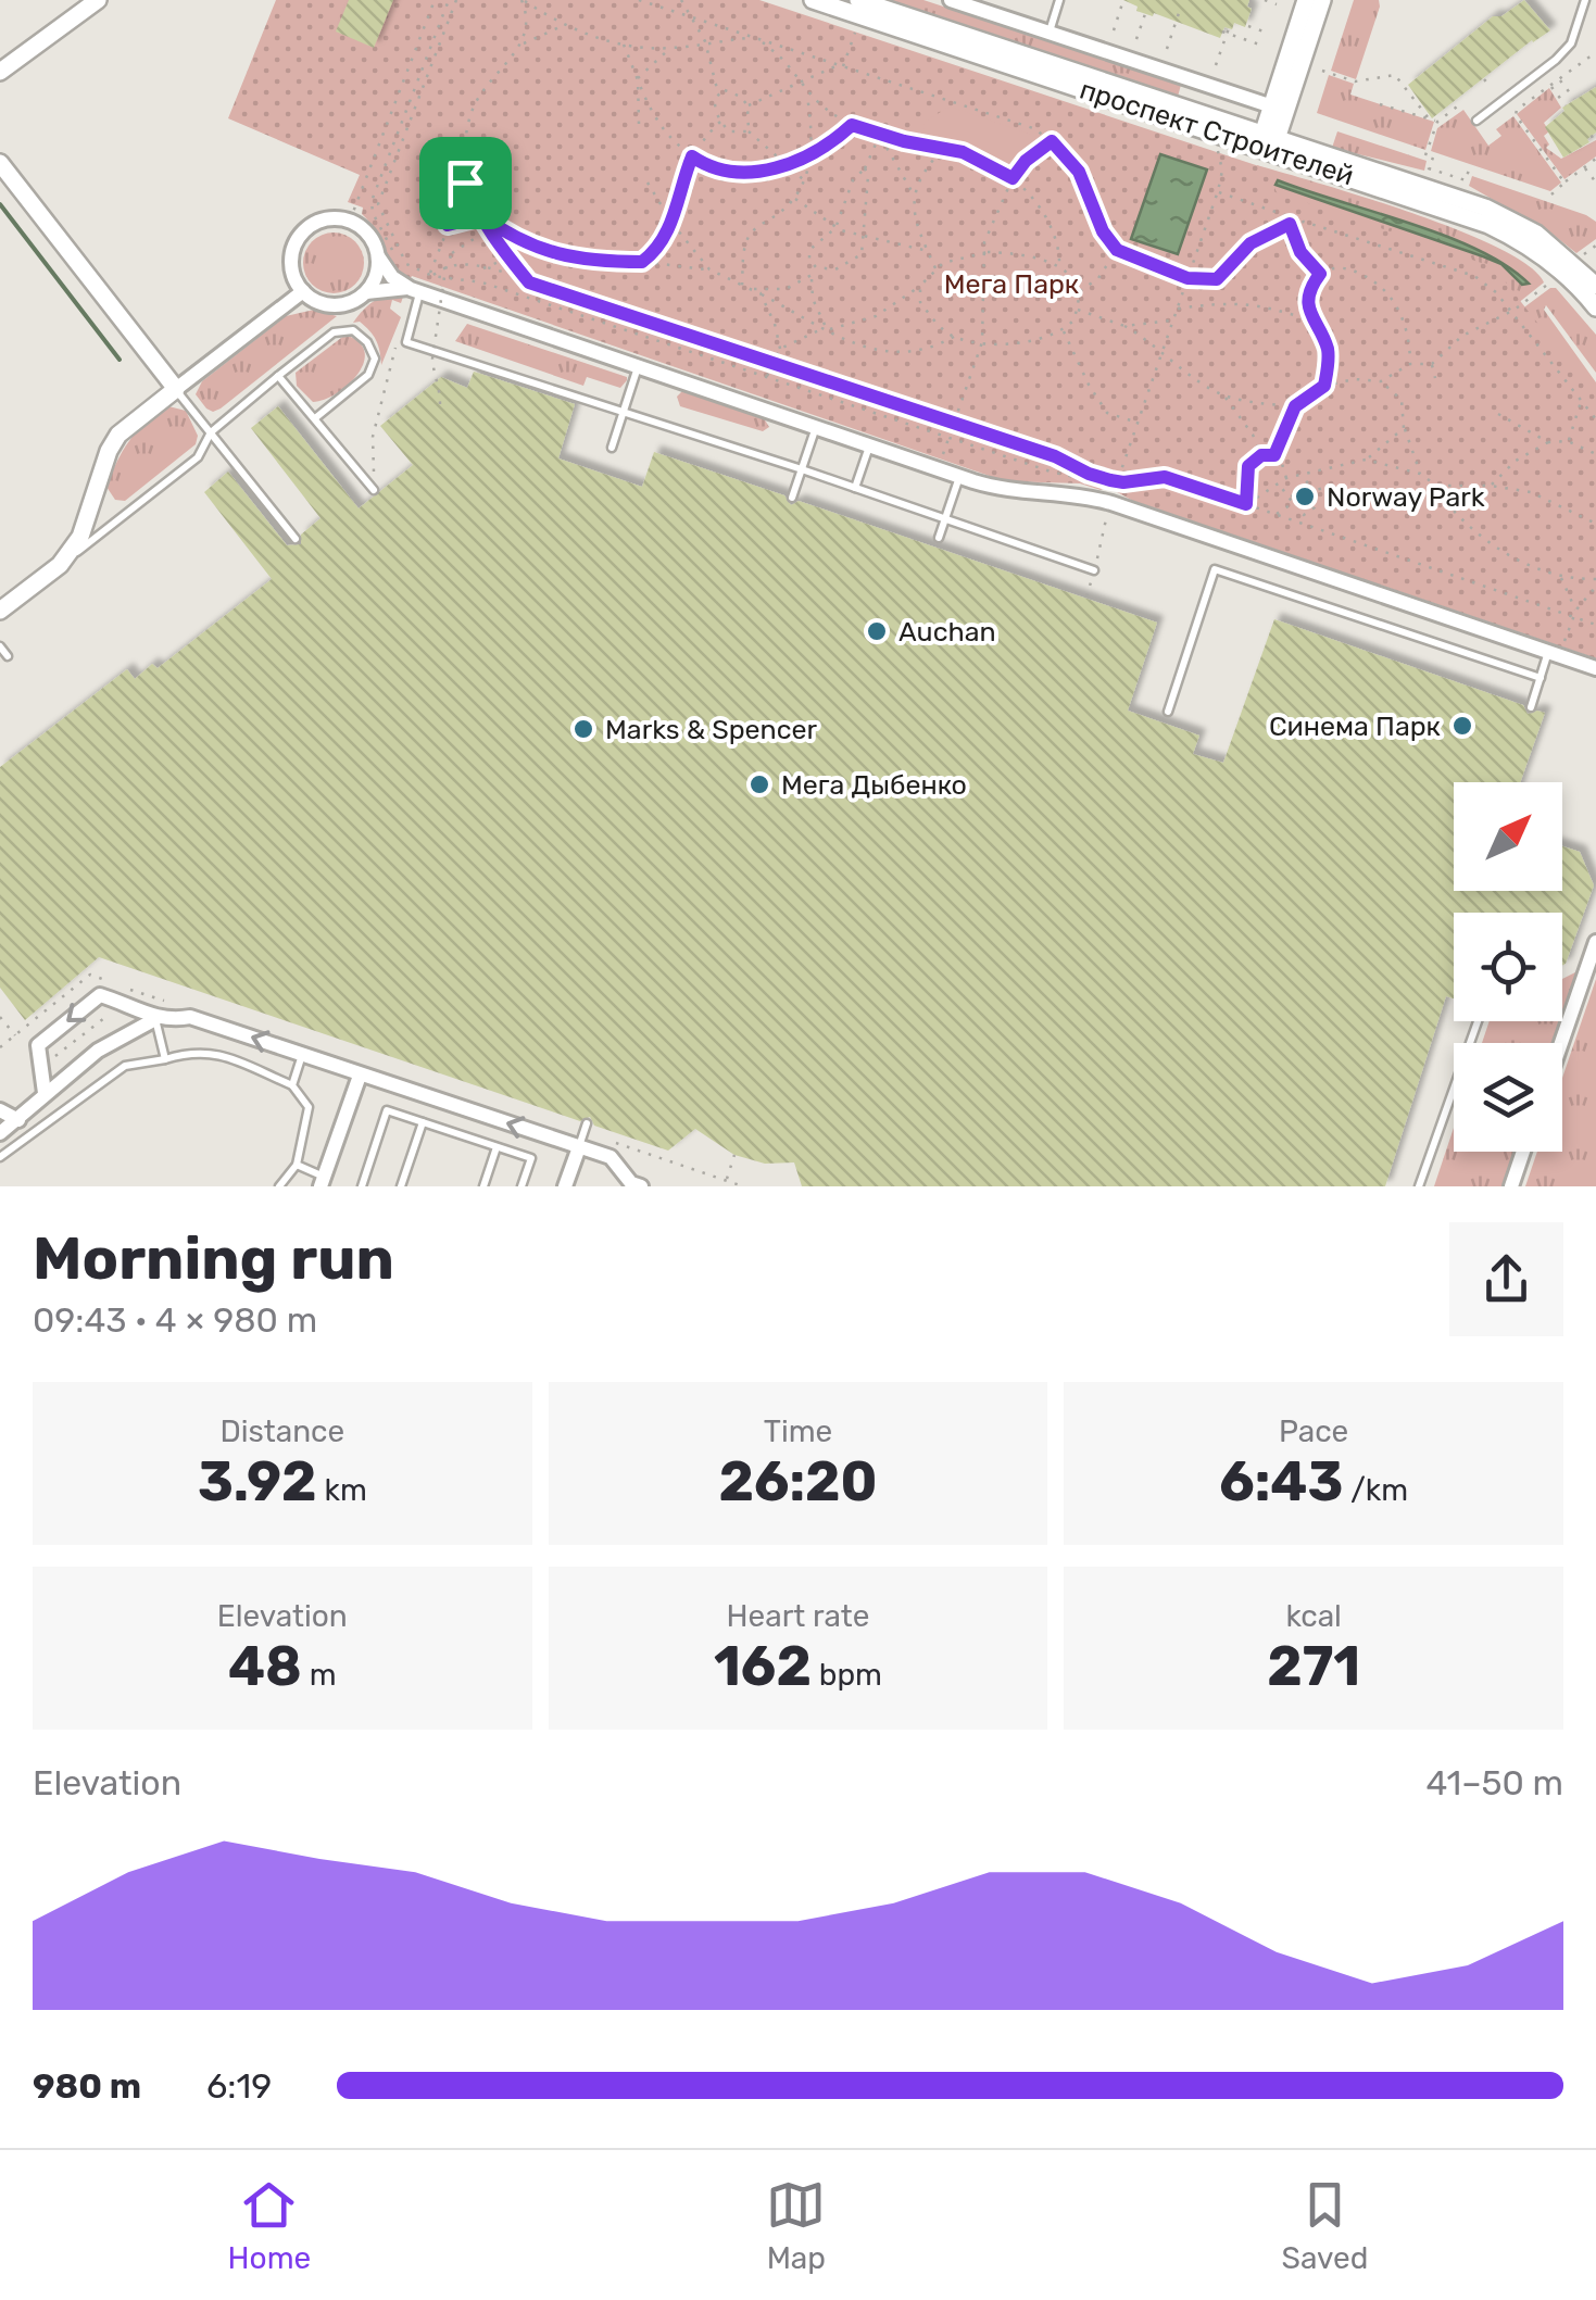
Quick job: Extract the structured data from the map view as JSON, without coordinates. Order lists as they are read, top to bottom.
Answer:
{
  "streets": {
    "street": ["проспект Строителей"]
  },
  "parks": ["Мега Парк"],
  "places": [
    "Norway Park",
    "Auchan",
    "Синема Парк",
    "Marks & Spencer",
    "Мега Дыбенко"
  ],
  "north": "top right",
  "page": {
    "heading": ["Morning run", "09:43 · 4 × 980 m"],
    "stats": [
      ["Distance", "3.92 km"],
      ["Time", "26:20"],
      ["Pace", "6:43 /km"],
      ["Elevation", "48 m"],
      ["Heart rate", "162 bpm"],
      ["kcal", "271"]
    ],
    "chart": ["Elevation", "41–50 m"],
    "list": [
      {
        "name": "980 m",
        "note": "6:19"
      }
    ],
    "tabs": ["Home", "Map", "Saved"]
  }
}
